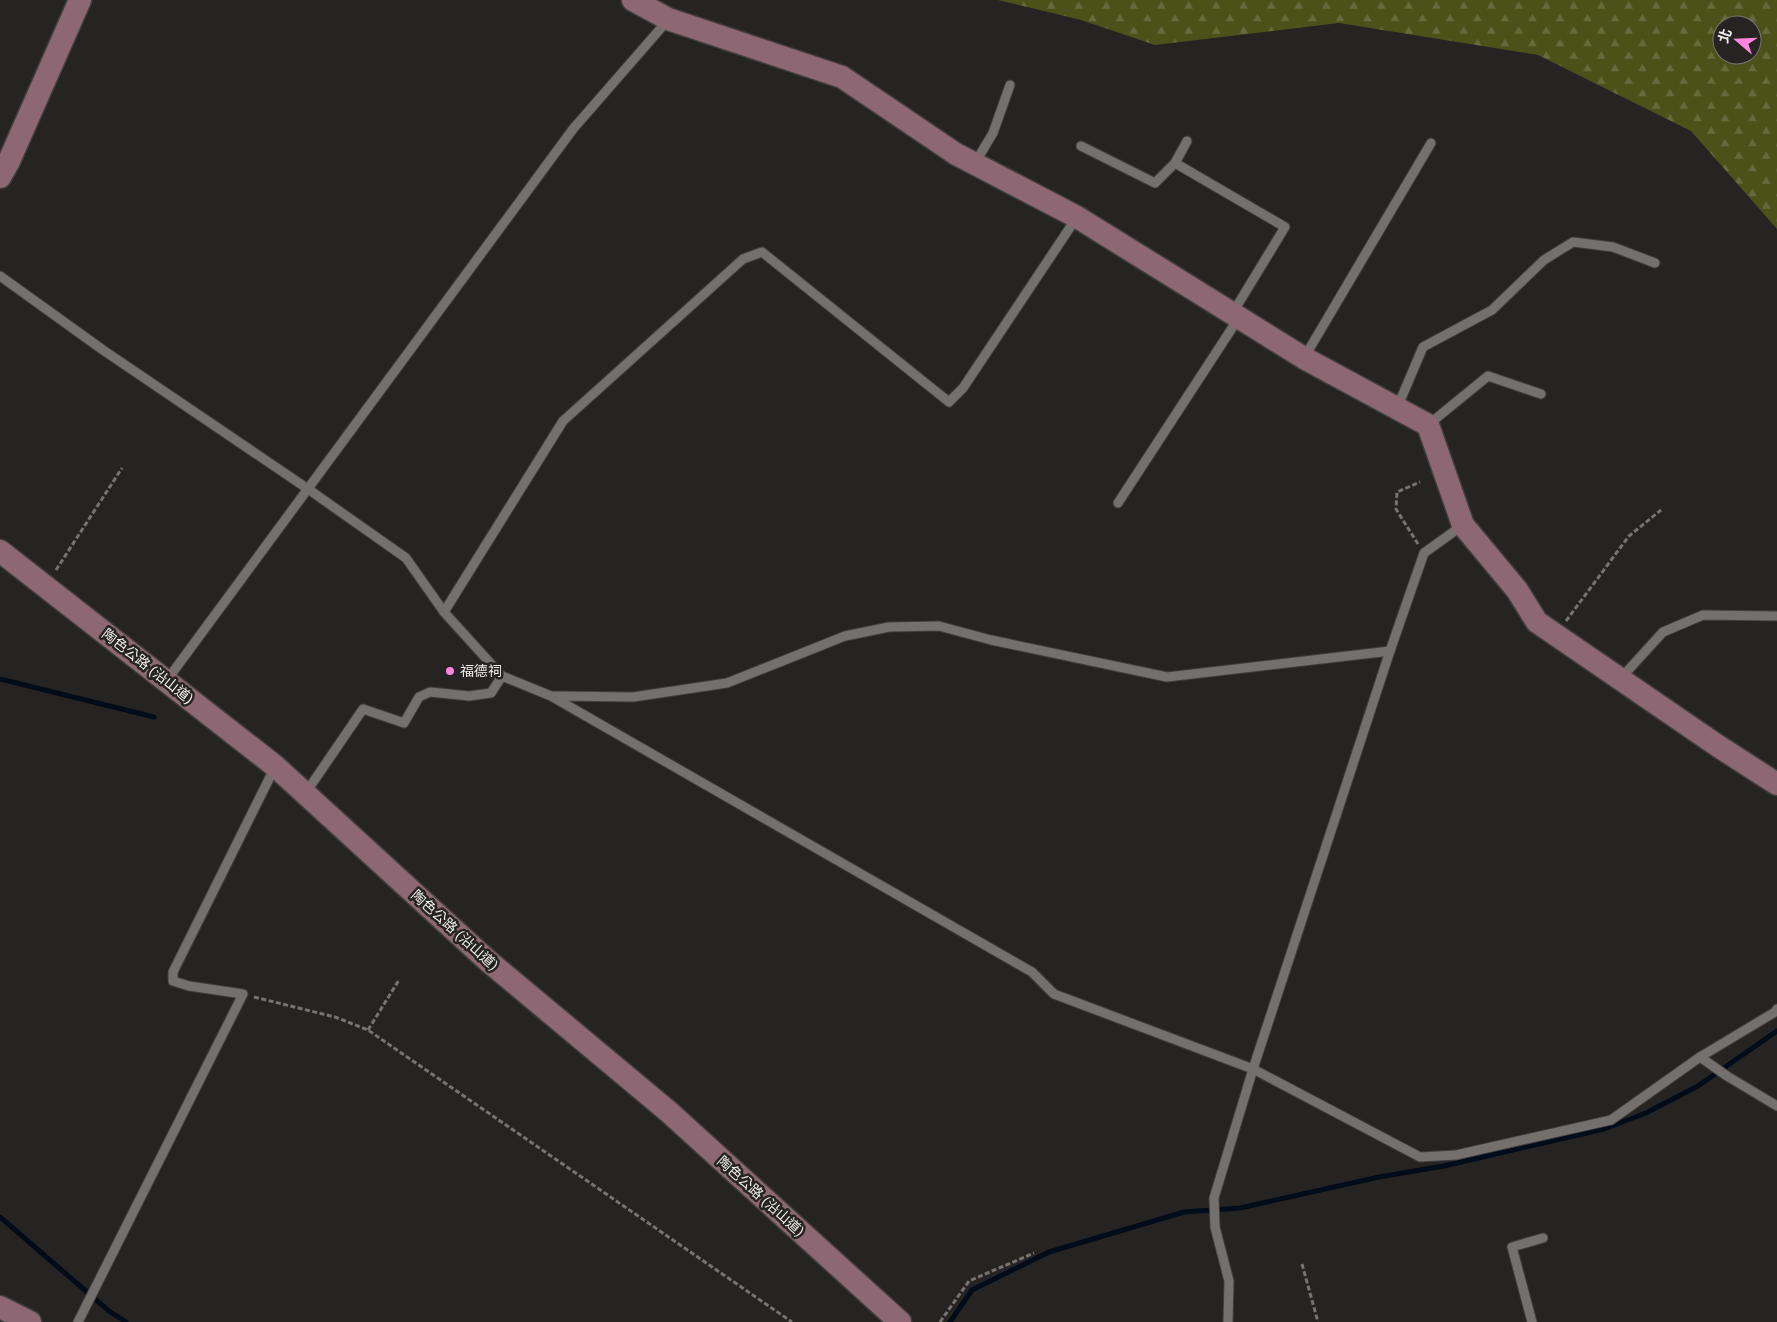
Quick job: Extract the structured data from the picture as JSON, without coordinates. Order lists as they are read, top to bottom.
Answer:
{
  "streets": {
    "street": ["陶色公路 (沿山道)"]
  },
  "places": ["福德祠"],
  "north": "left"
}
